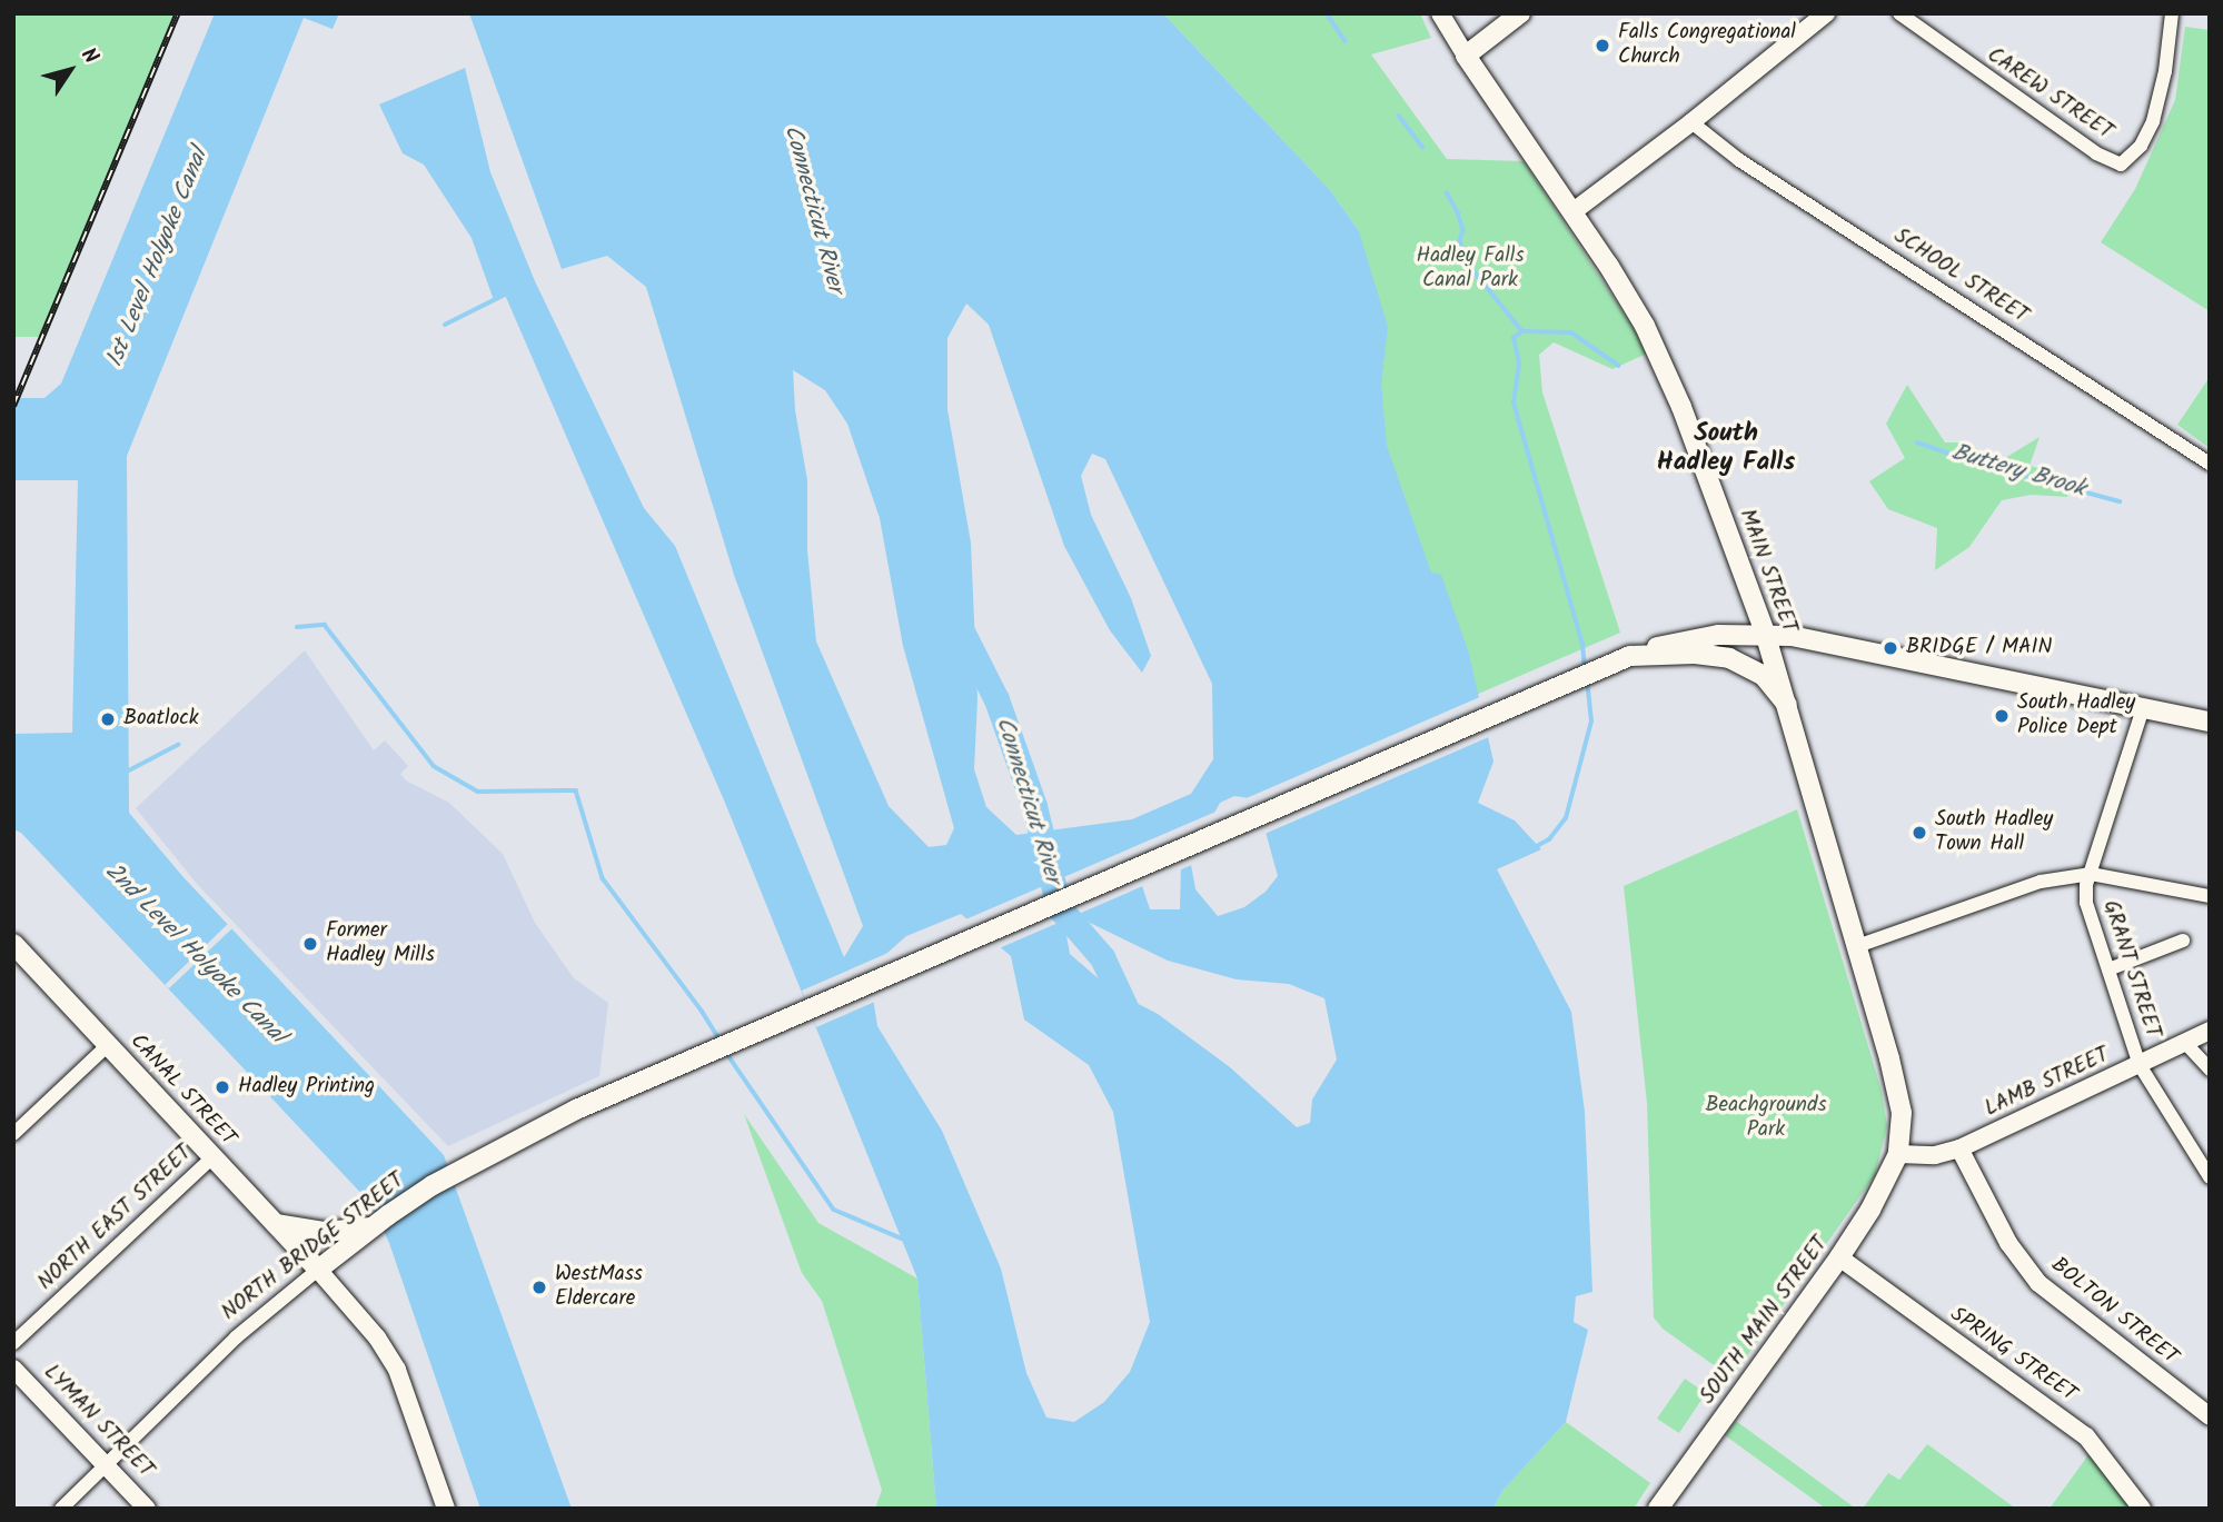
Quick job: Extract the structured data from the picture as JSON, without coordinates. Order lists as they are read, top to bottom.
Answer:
{
  "streets": {
    "main road": [
      "MAIN STREET",
      "CANAL STREET",
      "NORTH BRIDGE STREET",
      "SOUTH MAIN STREET"
    ],
    "street": [
      "CAREW STREET",
      "SCHOOL STREET",
      "GRANT STREET",
      "LAMB STREET",
      "NORTH EAST STREET",
      "BOLTON STREET",
      "SPRING STREET",
      "LYMAN STREET"
    ]
  },
  "crossings": [
    ["MAIN STREET", "LAMB STREET"],
    ["MAIN STREET", "SOUTH MAIN STREET"],
    ["GRANT STREET", "LAMB STREET"],
    ["LAMB STREET", "BOLTON STREET"],
    ["LAMB STREET", "SOUTH MAIN STREET"],
    ["CANAL STREET", "NORTH EAST STREET"],
    ["CANAL STREET", "NORTH BRIDGE STREET"],
    ["NORTH BRIDGE STREET", "LYMAN STREET"],
    ["SOUTH MAIN STREET", "SPRING STREET"]
  ],
  "districts": ["South Hadley Falls"],
  "water": [
    "Connecticut River",
    "1st Level Holyoke Canal",
    "Buttery Brook",
    "2nd Level Holyoke Canal"
  ],
  "parks": ["Hadley Falls Canal Park", "Beachgrounds Park"],
  "places": [
    "Falls Congregational Church",
    "BRIDGE / MAIN",
    "South Hadley Police Dept",
    "Boatlock",
    "South Hadley Town Hall",
    "Former Hadley Mills",
    "Hadley Printing",
    "WestMass Eldercare"
  ],
  "north": "top right"
}
